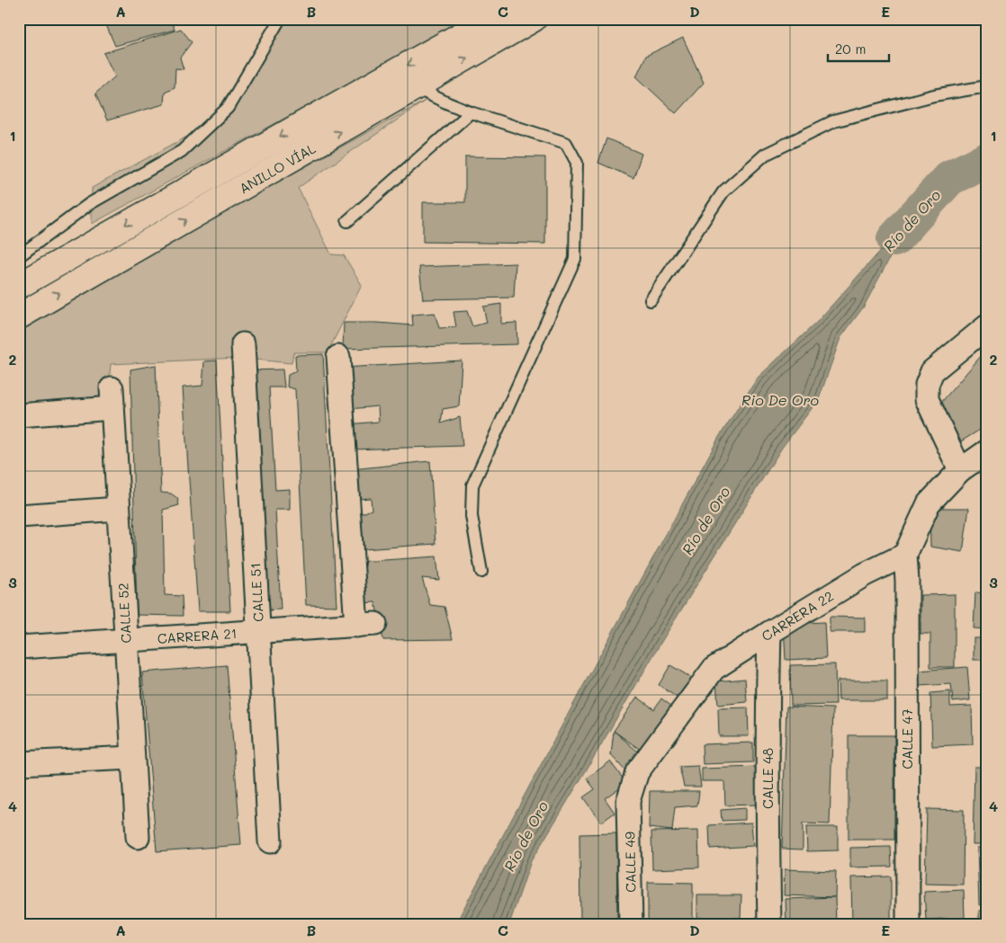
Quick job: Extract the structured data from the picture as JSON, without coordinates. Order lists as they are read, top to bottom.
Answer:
{
  "streets": {
    "highway": ["ANILLO VÍAL"],
    "street": [
      "CALLE 51",
      "CALLE 52",
      "CARRERA 22",
      "CARRERA 21",
      "CALLE 47",
      "CALLE 48",
      "CALLE 49"
    ]
  },
  "crossings": [
    ["CALLE 51", "CARRERA 21"],
    ["CALLE 52", "CARRERA 21"],
    ["CARRERA 22", "CALLE 47"],
    ["CARRERA 22", "CALLE 48"],
    ["CARRERA 22", "CALLE 49"]
  ],
  "water": ["Río de Oro", "Rio De Oro"],
  "scale_bar": "20 m",
  "grid": {
    "columns": [
      "A",
      "B",
      "C",
      "D",
      "E"
    ],
    "rows": [
      "1",
      "2",
      "3",
      "4"
    ]
  }
}
